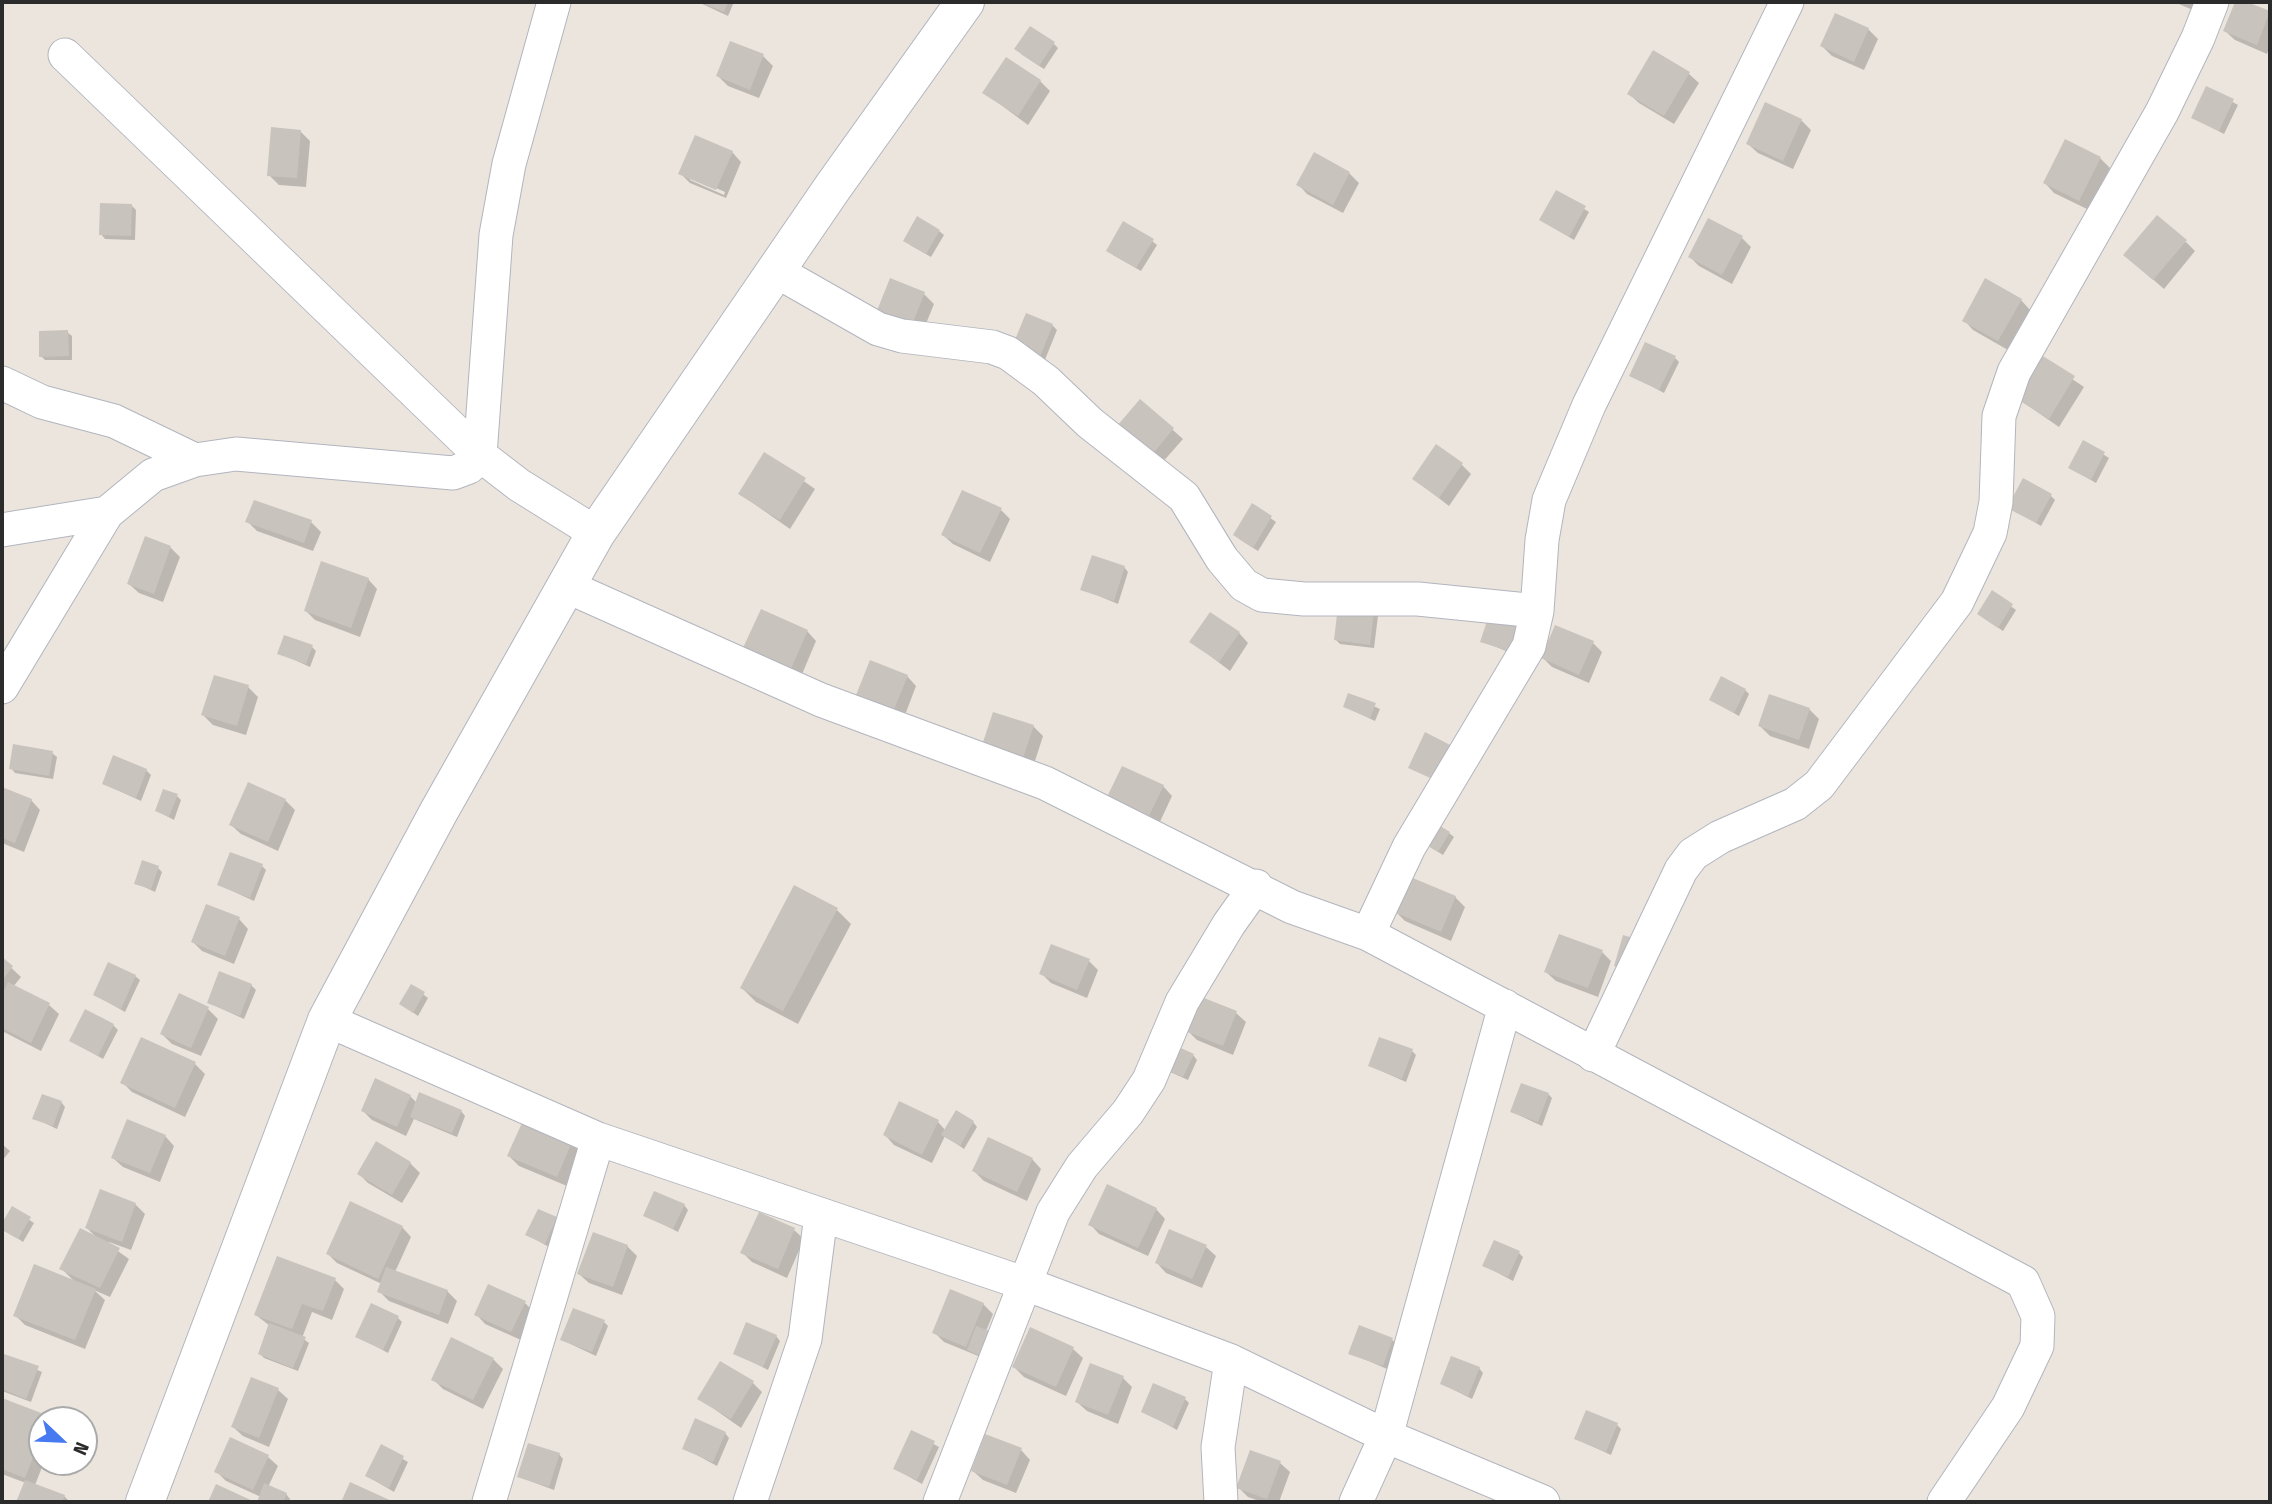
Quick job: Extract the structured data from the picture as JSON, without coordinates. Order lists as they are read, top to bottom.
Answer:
{
  "north": "bottom right"
}
